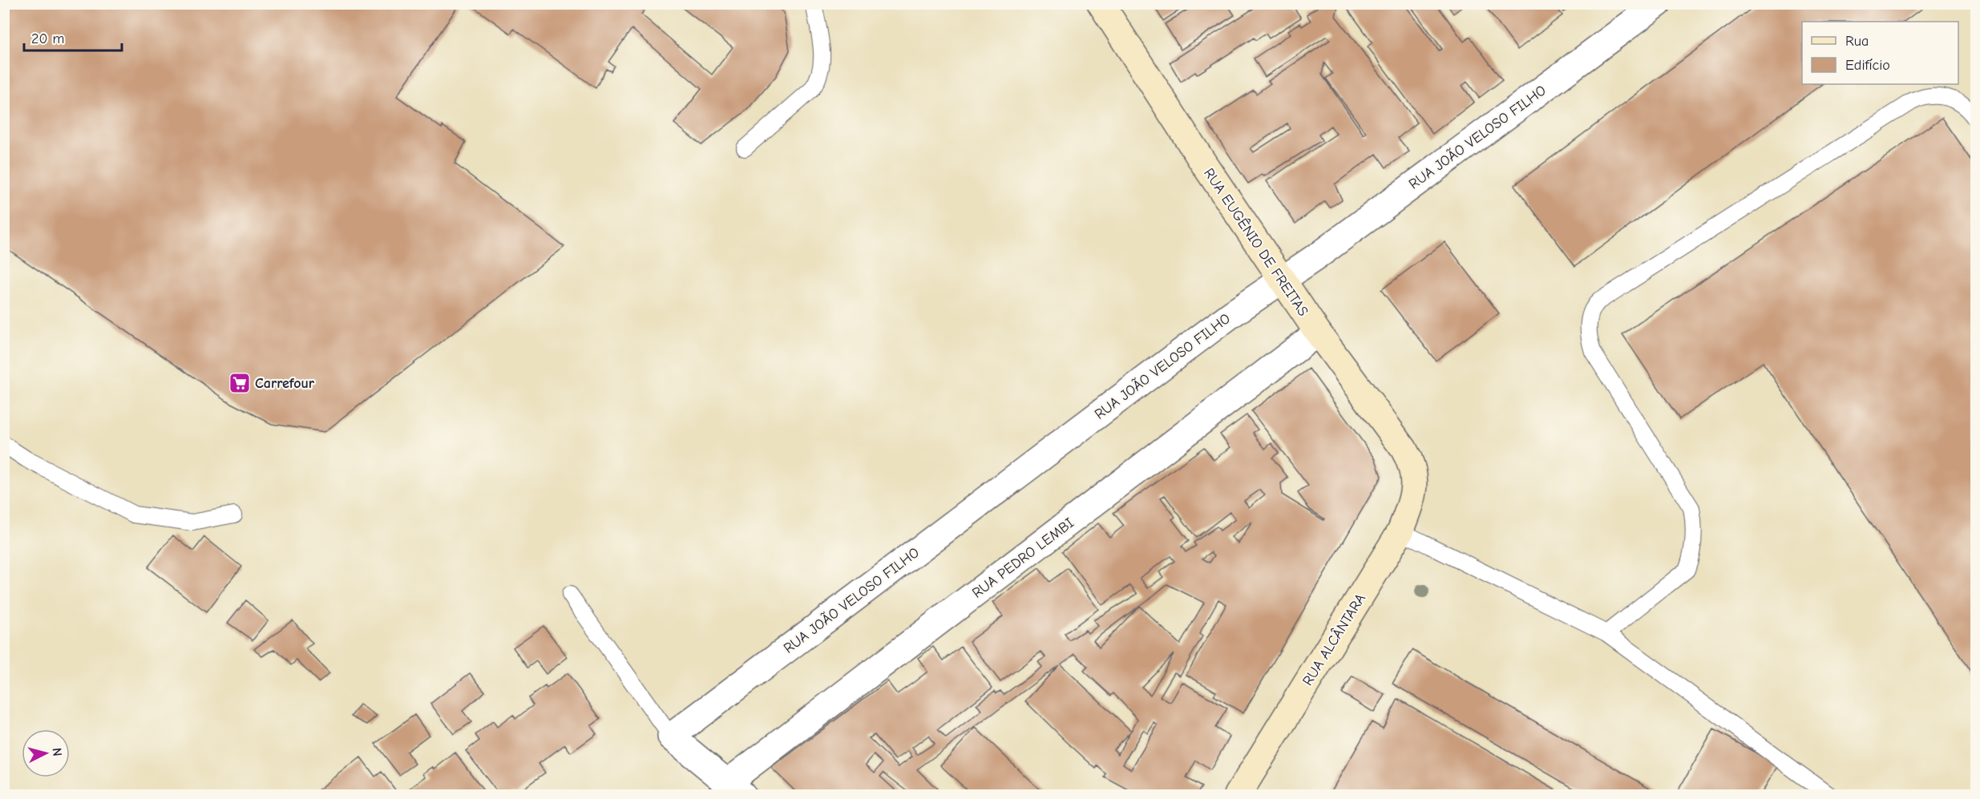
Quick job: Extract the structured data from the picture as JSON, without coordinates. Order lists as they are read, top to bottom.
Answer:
{
  "streets": {
    "street": [
      "RUA JOÃO VELOSO FILHO",
      "RUA EUGÊNIO DE FREITAS",
      "RUA PEDRO LEMBI",
      "RUA ALCÂNTARA"
    ]
  },
  "crossings": [
    ["RUA JOÃO VELOSO FILHO", "RUA EUGÊNIO DE FREITAS"],
    ["RUA EUGÊNIO DE FREITAS", "RUA PEDRO LEMBI"],
    ["RUA EUGÊNIO DE FREITAS", "RUA ALCÂNTARA"]
  ],
  "places": {
    "supermarket": ["Carrefour"]
  },
  "legend": ["Rua", "Edifício"],
  "scale_bar": "20 m",
  "north": "right"
}
